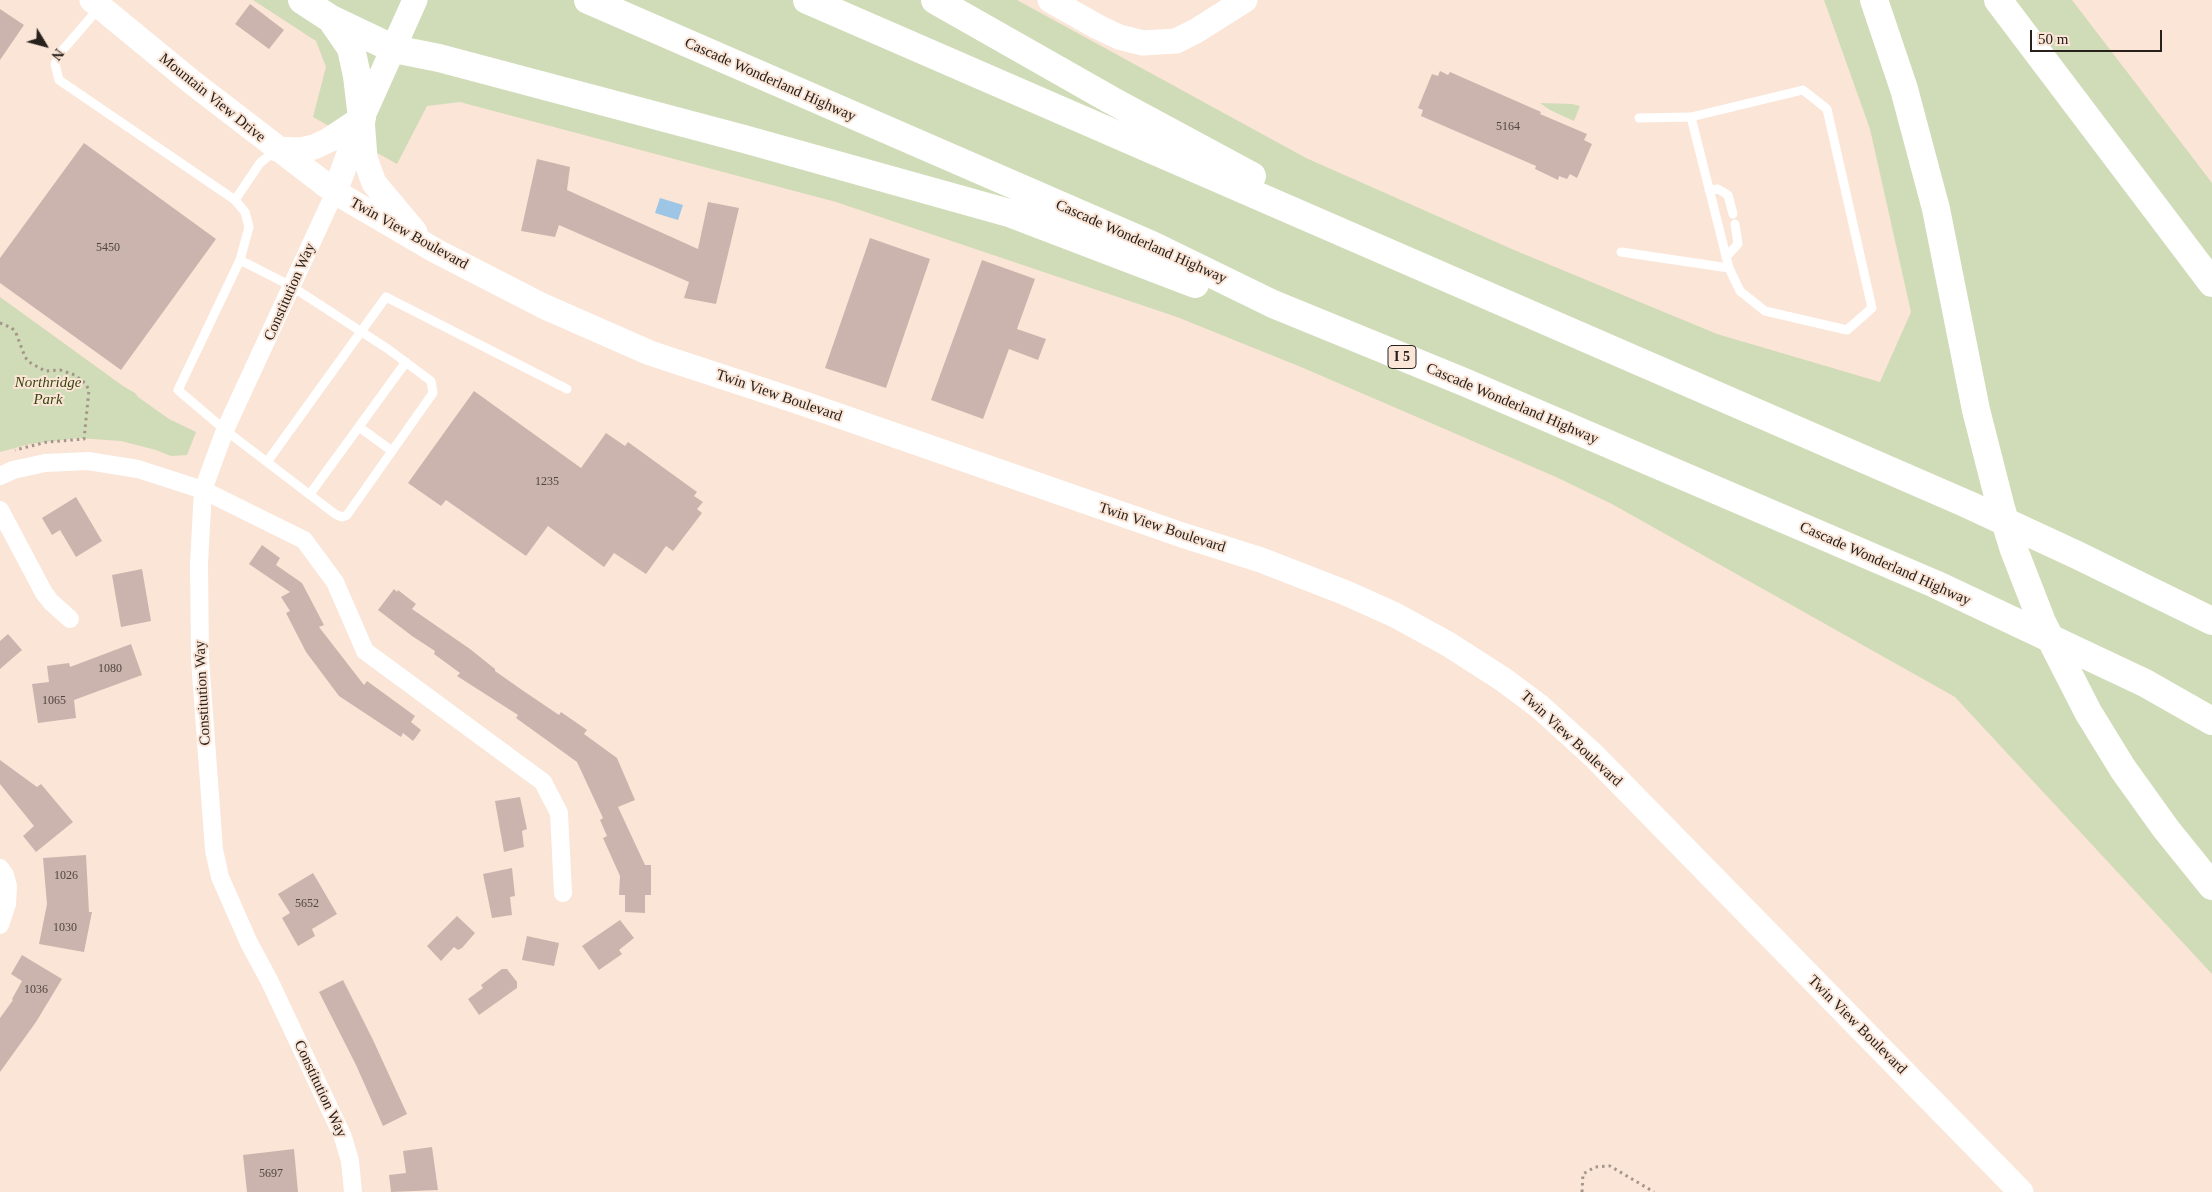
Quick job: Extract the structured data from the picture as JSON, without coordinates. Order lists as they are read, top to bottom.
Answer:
{
  "streets": {
    "highway": ["Cascade Wonderland Highway", "I 5"],
    "street": ["Mountain View Drive", "Twin View Boulevard", "Constitution Way"]
  },
  "crossings": [
    ["Mountain View Drive", "Twin View Boulevard"],
    ["Mountain View Drive", "Constitution Way"],
    ["Twin View Boulevard", "Constitution Way"]
  ],
  "parks": ["Northridge Park"],
  "house_numbers": [
    "5164",
    "5450",
    "1235",
    "1080",
    "1065",
    "1026",
    "5652",
    "1030",
    "1036",
    "5697"
  ],
  "scale_bar": "50 m",
  "north": "bottom right"
}
